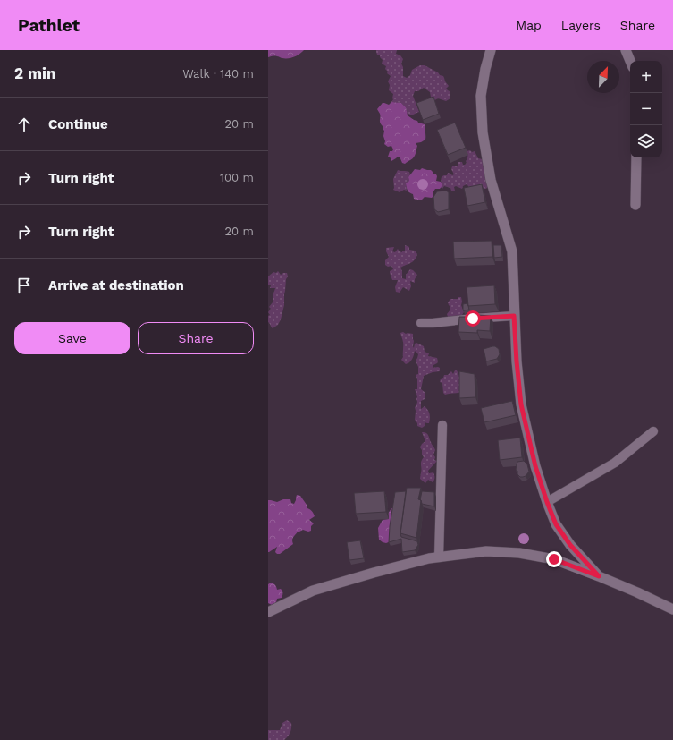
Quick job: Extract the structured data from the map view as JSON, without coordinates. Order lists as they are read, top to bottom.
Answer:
{
  "north": "top right",
  "page": {
    "header": "Pathlet",
    "nav": ["Map", "Layers", "Share"],
    "heading": ["2 min", "Walk · 140 m"],
    "map_buttons": ["+", "−"],
    "list": [
      ["Continue", "20 m"],
      ["Turn right", "100 m"],
      ["Turn right", "20 m"],
      "Arrive at destination"
    ],
    "buttons": ["Save", "Share"]
  }
}
